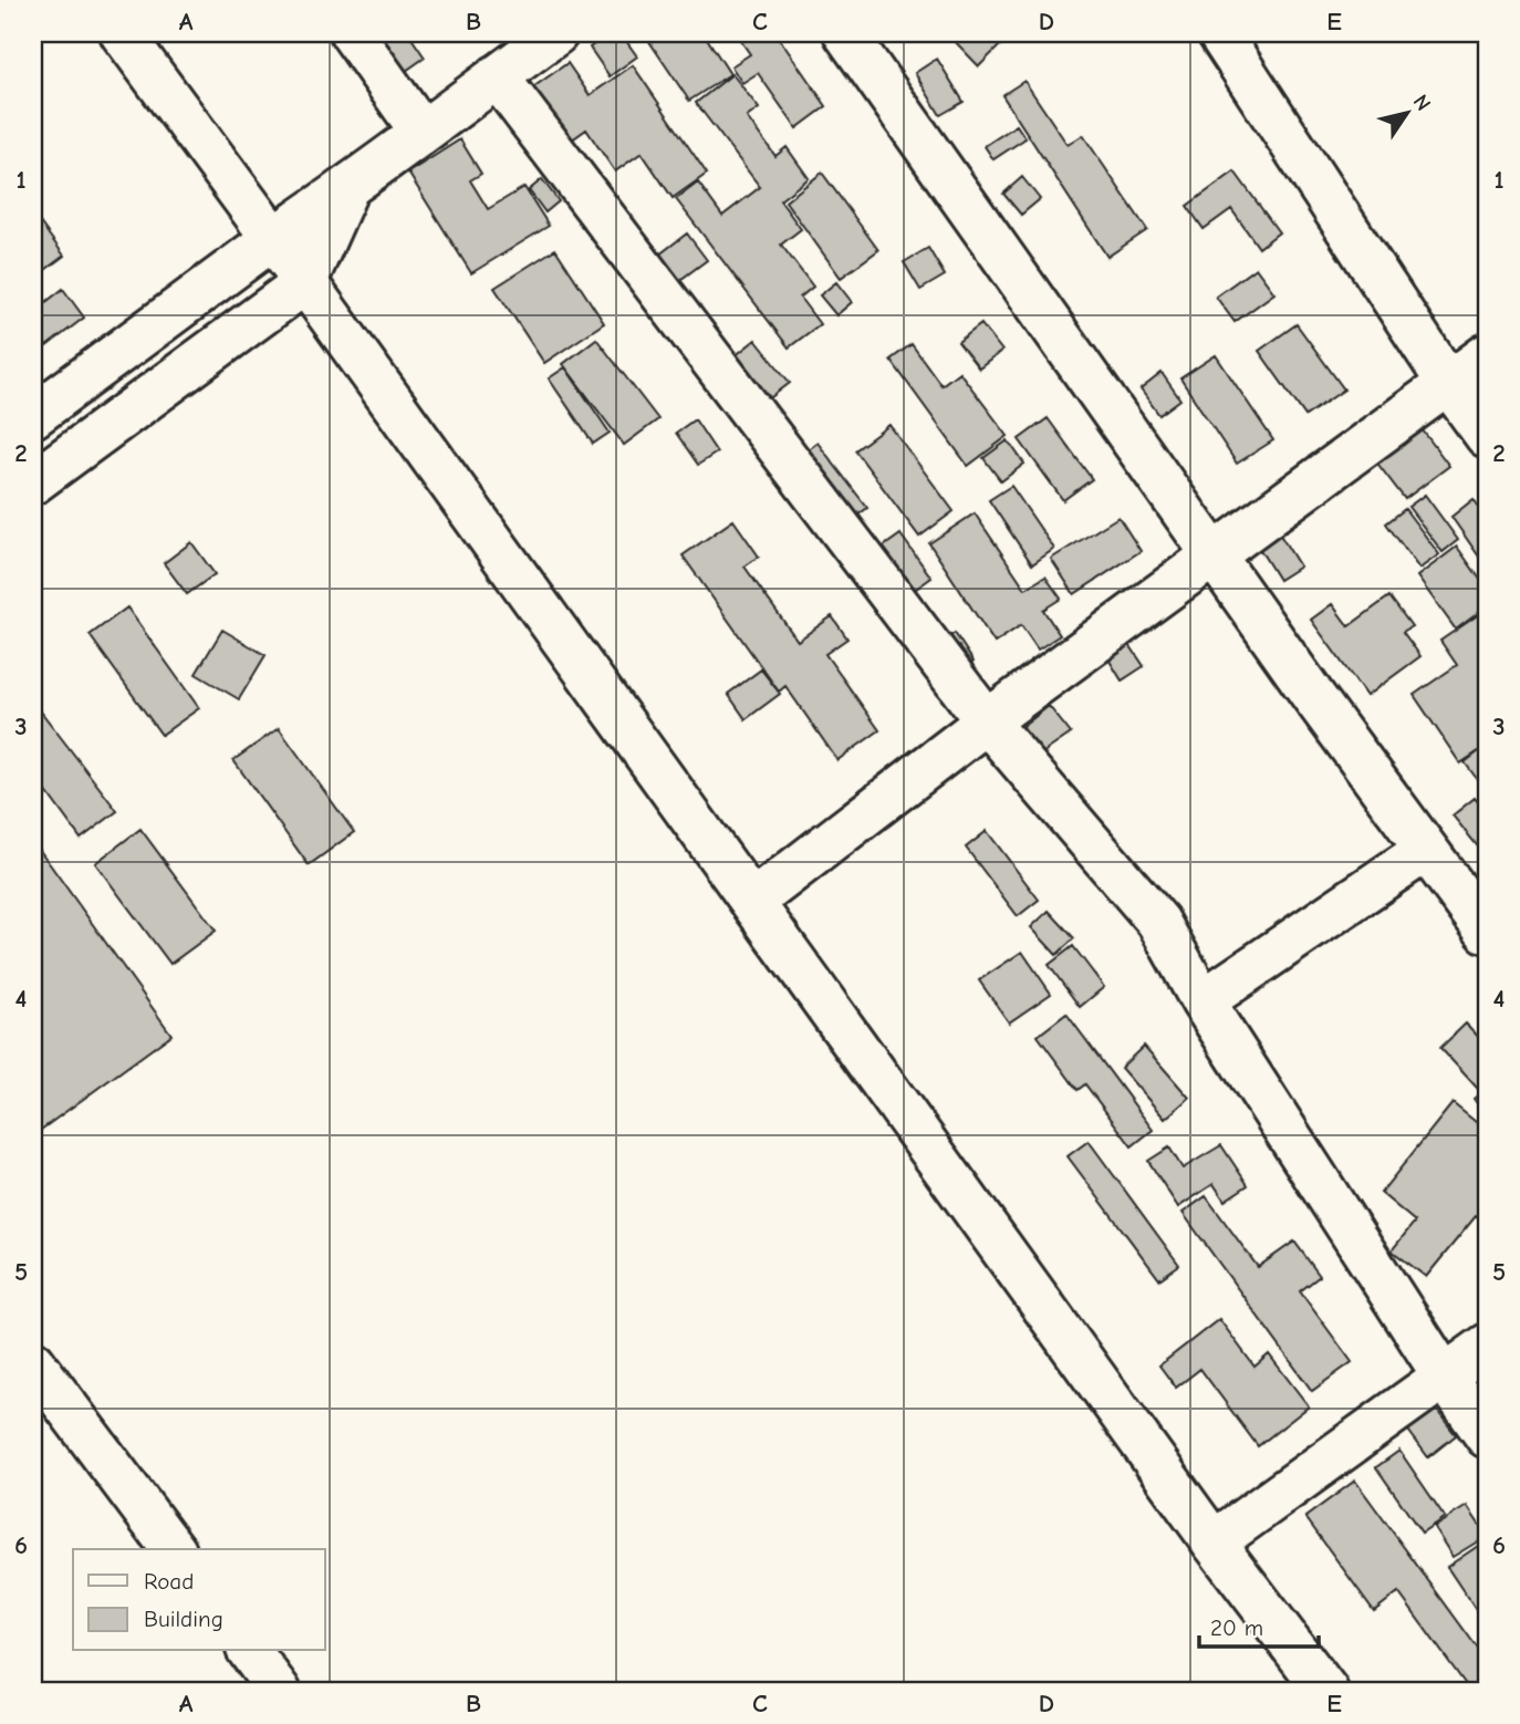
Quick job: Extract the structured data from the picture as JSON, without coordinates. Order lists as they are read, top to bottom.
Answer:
{
  "legend": ["Road", "Building"],
  "scale_bar": "20 m",
  "north": "top right",
  "grid": {
    "columns": [
      "A",
      "B",
      "C",
      "D",
      "E"
    ],
    "rows": [
      "1",
      "2",
      "3",
      "4",
      "5",
      "6"
    ]
  }
}
